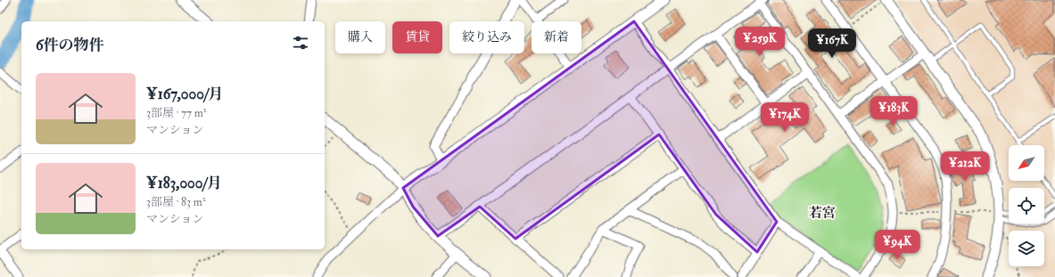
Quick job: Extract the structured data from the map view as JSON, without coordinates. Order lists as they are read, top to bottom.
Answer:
{
  "districts": ["若宮"],
  "north": "bottom left",
  "page": {
    "chip": [
      "購入",
      "賃貸",
      "絞り込み",
      "新着"
    ],
    "heading": "6件の物件",
    "price": [
      "¥259K",
      "¥167K",
      "¥183K",
      "¥174K",
      "¥212K",
      "¥94K"
    ],
    "list": [
      {
        "name": "¥167,000/月",
        "note": "3部屋 · 77 m² · マンション"
      },
      {
        "name": "¥183,000/月",
        "note": "3部屋 · 83 m² · マンション"
      }
    ]
  }
}
